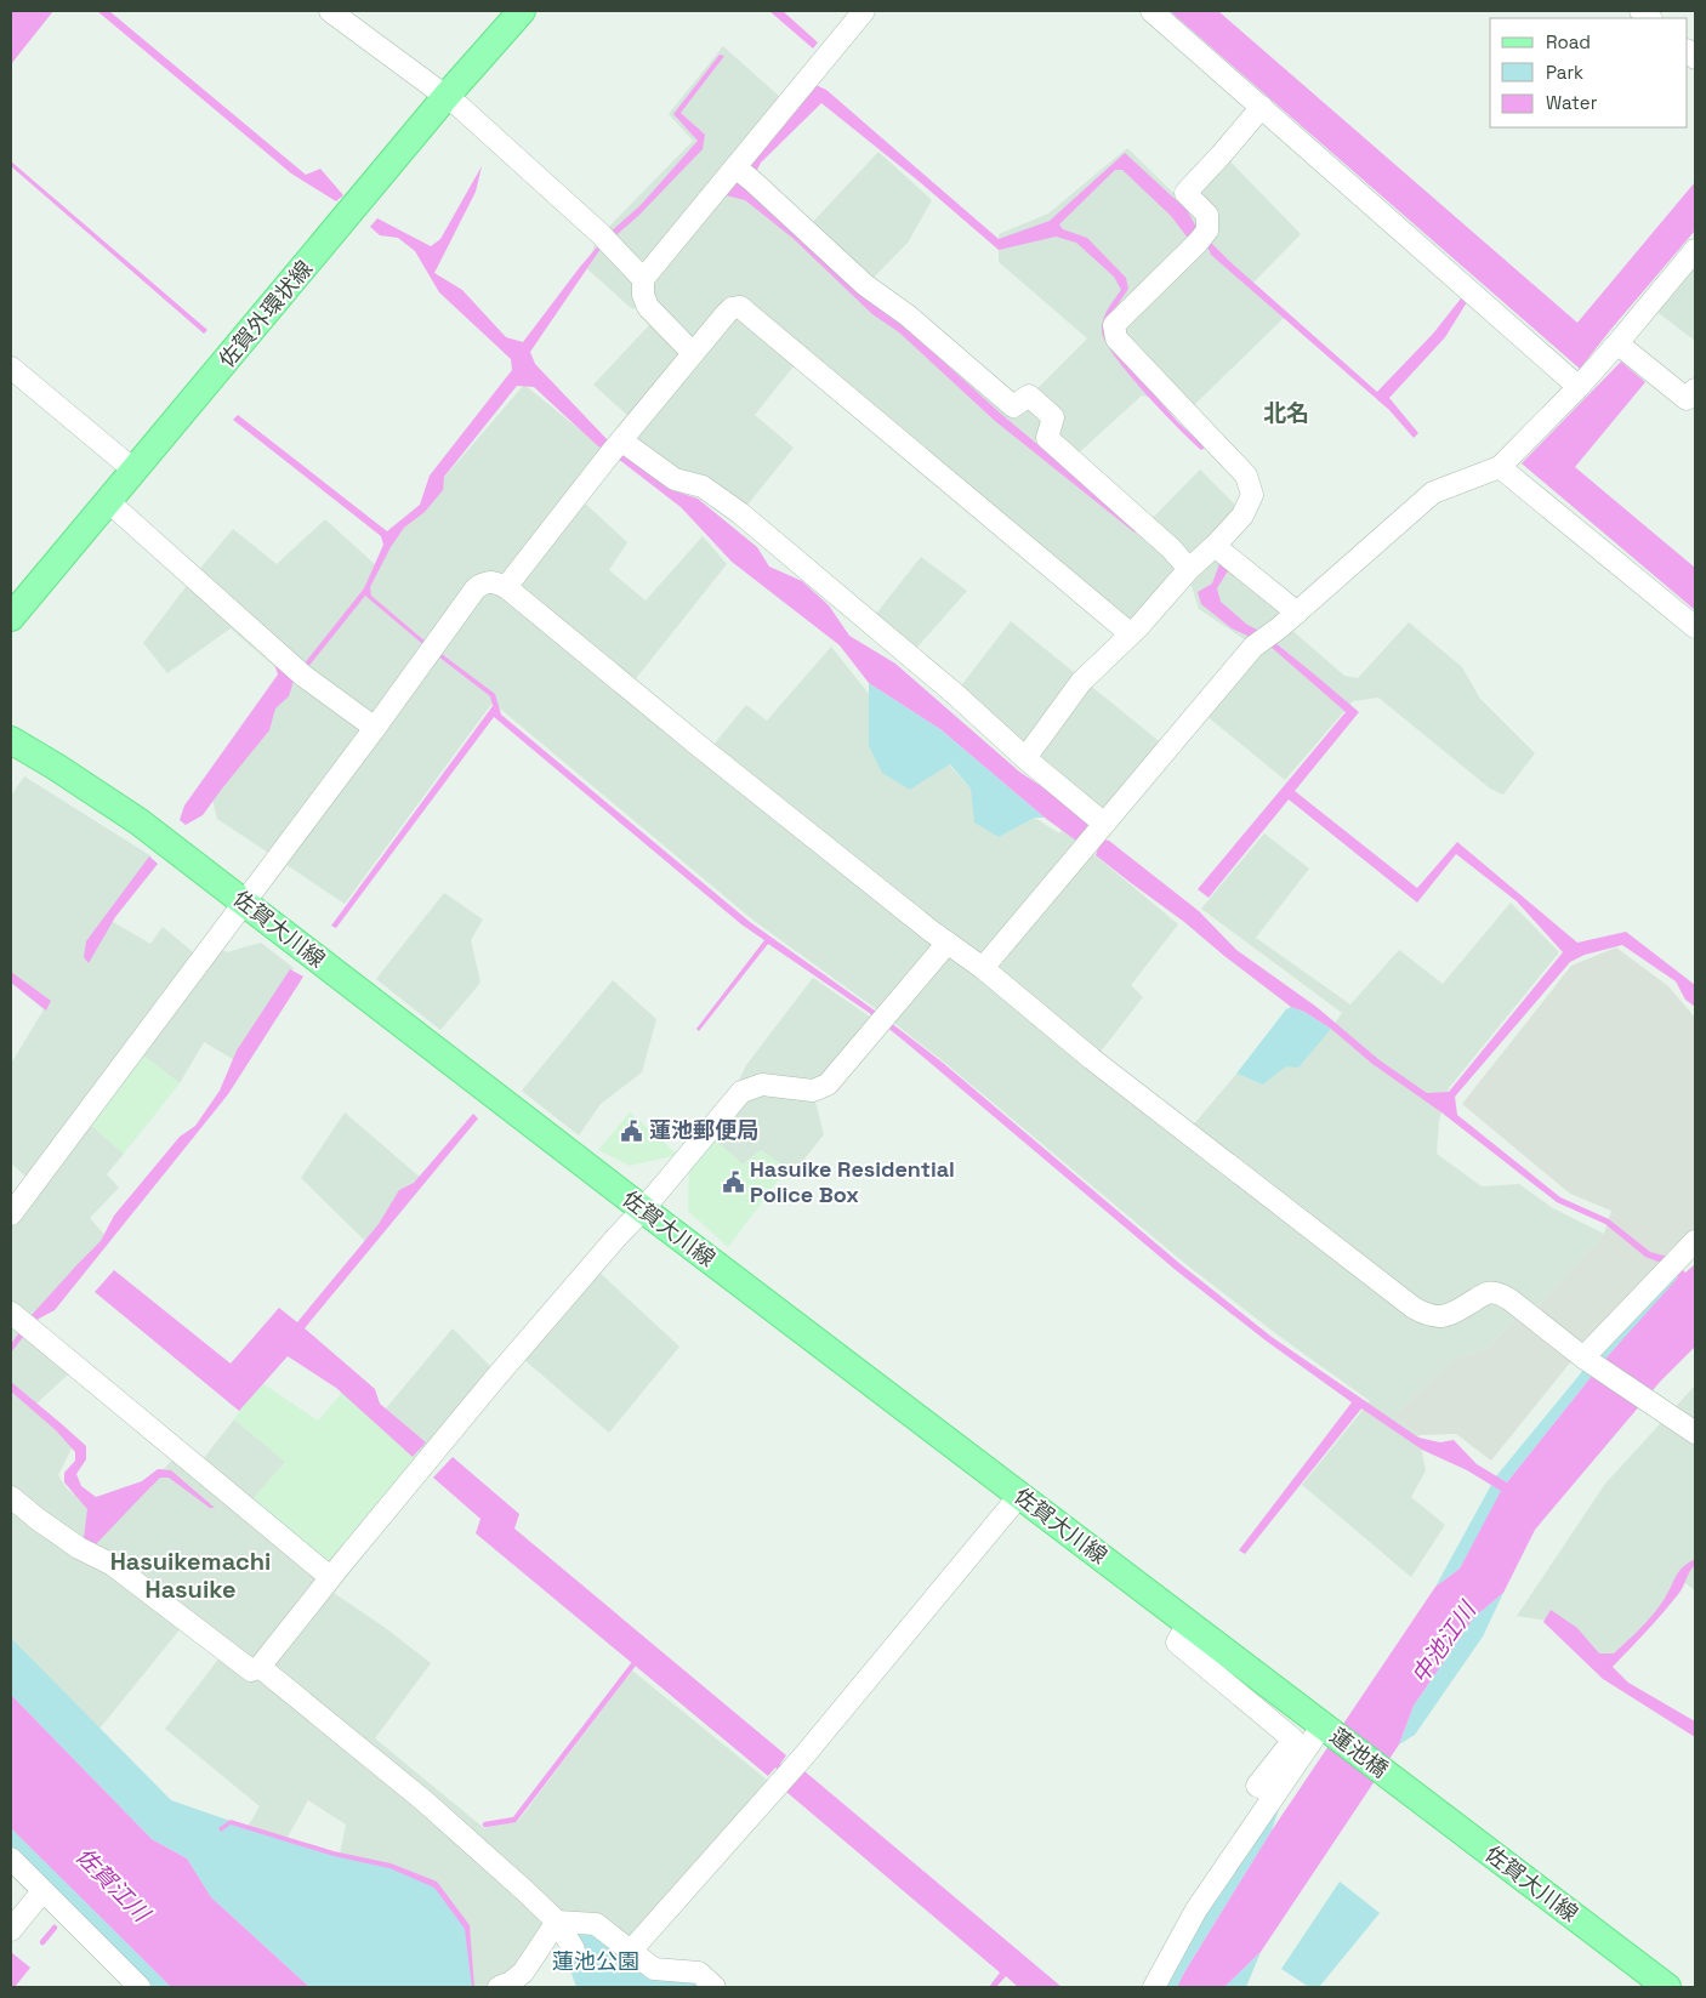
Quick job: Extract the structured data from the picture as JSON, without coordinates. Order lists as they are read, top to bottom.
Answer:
{
  "streets": {
    "main road": ["佐賀外環状線", "佐賀大川線", "蓮池橋"]
  },
  "crossings": [
    ["佐賀大川線", "蓮池橋"]
  ],
  "districts": ["北名", "Hasuikemachi Hasuike"],
  "water": ["中池江川", "佐賀江川"],
  "parks": ["蓮池公園"],
  "places": {
    "public building": ["蓮池郵便局", "Hasuike Residential Police Box"]
  },
  "legend": ["Road", "Park", "Water"]
}
